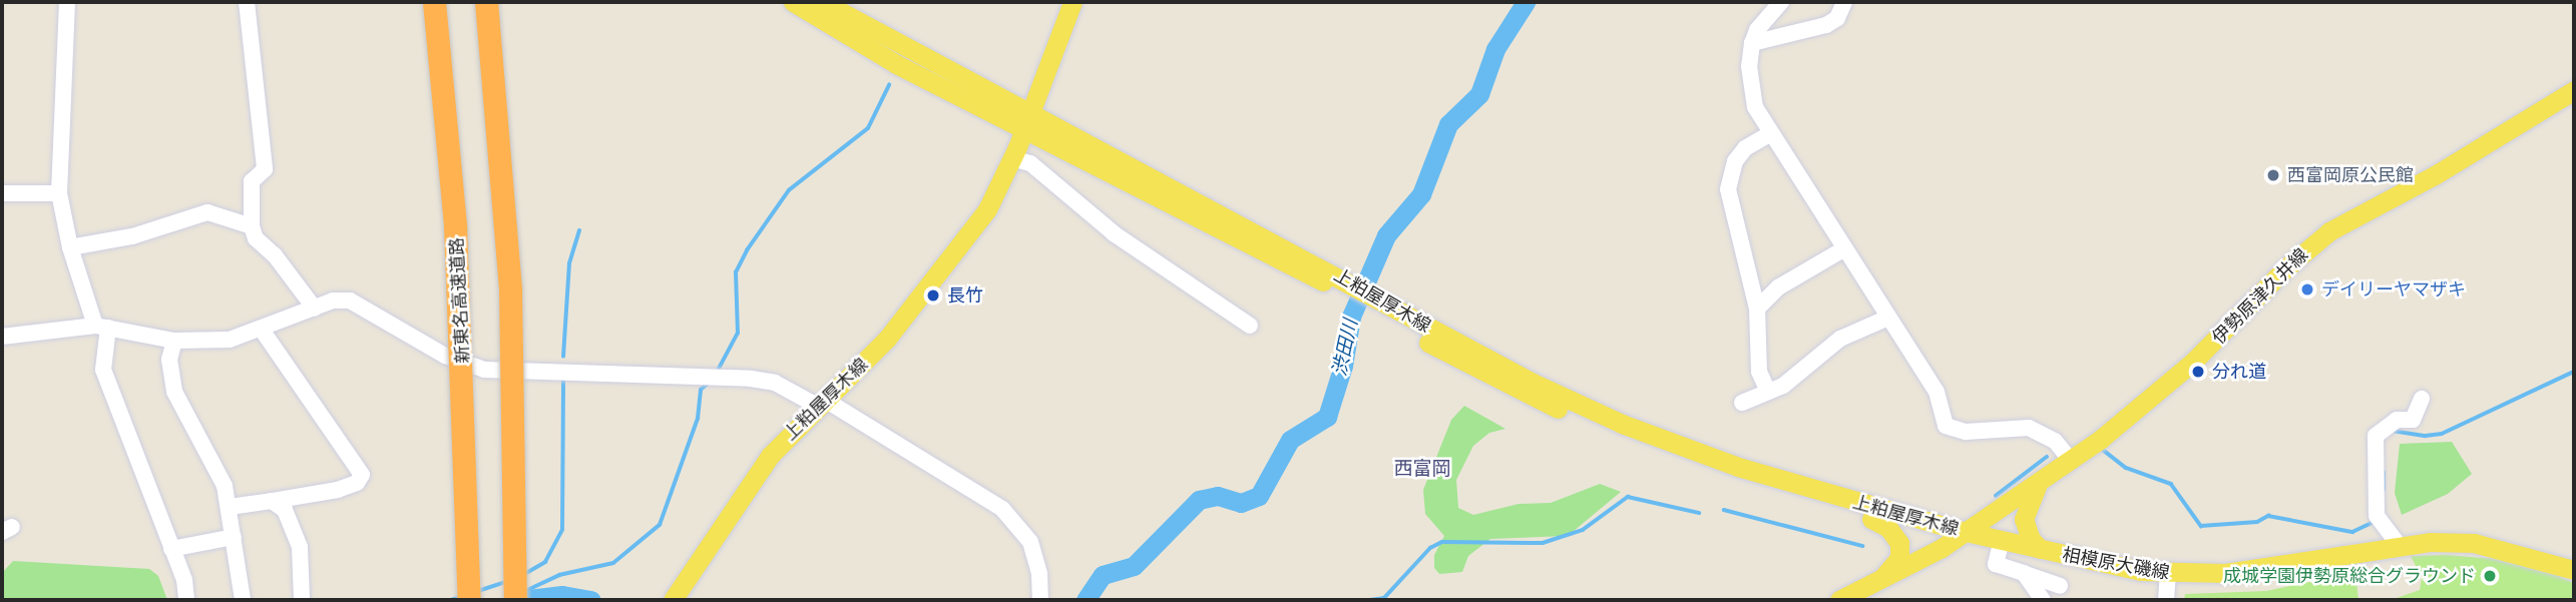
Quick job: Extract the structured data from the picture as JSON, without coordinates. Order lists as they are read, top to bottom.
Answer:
{
  "streets": {
    "highway": ["新東名高速道路"],
    "main road": ["伊勢原津久井線", "上粕屋厚木線", "相模原大磯線"]
  },
  "crossings": [
    ["伊勢原津久井線", "上粕屋厚木線"],
    ["伊勢原津久井線", "相模原大磯線"],
    ["上粕屋厚木線", "相模原大磯線"]
  ],
  "districts": ["西富岡"],
  "water": ["渋田川"],
  "places": [
    "西富岡原公民館",
    "デイリーヤマザキ",
    "長竹",
    "分れ道",
    "成城学園伊勢原総合グラウンド"
  ]
}
